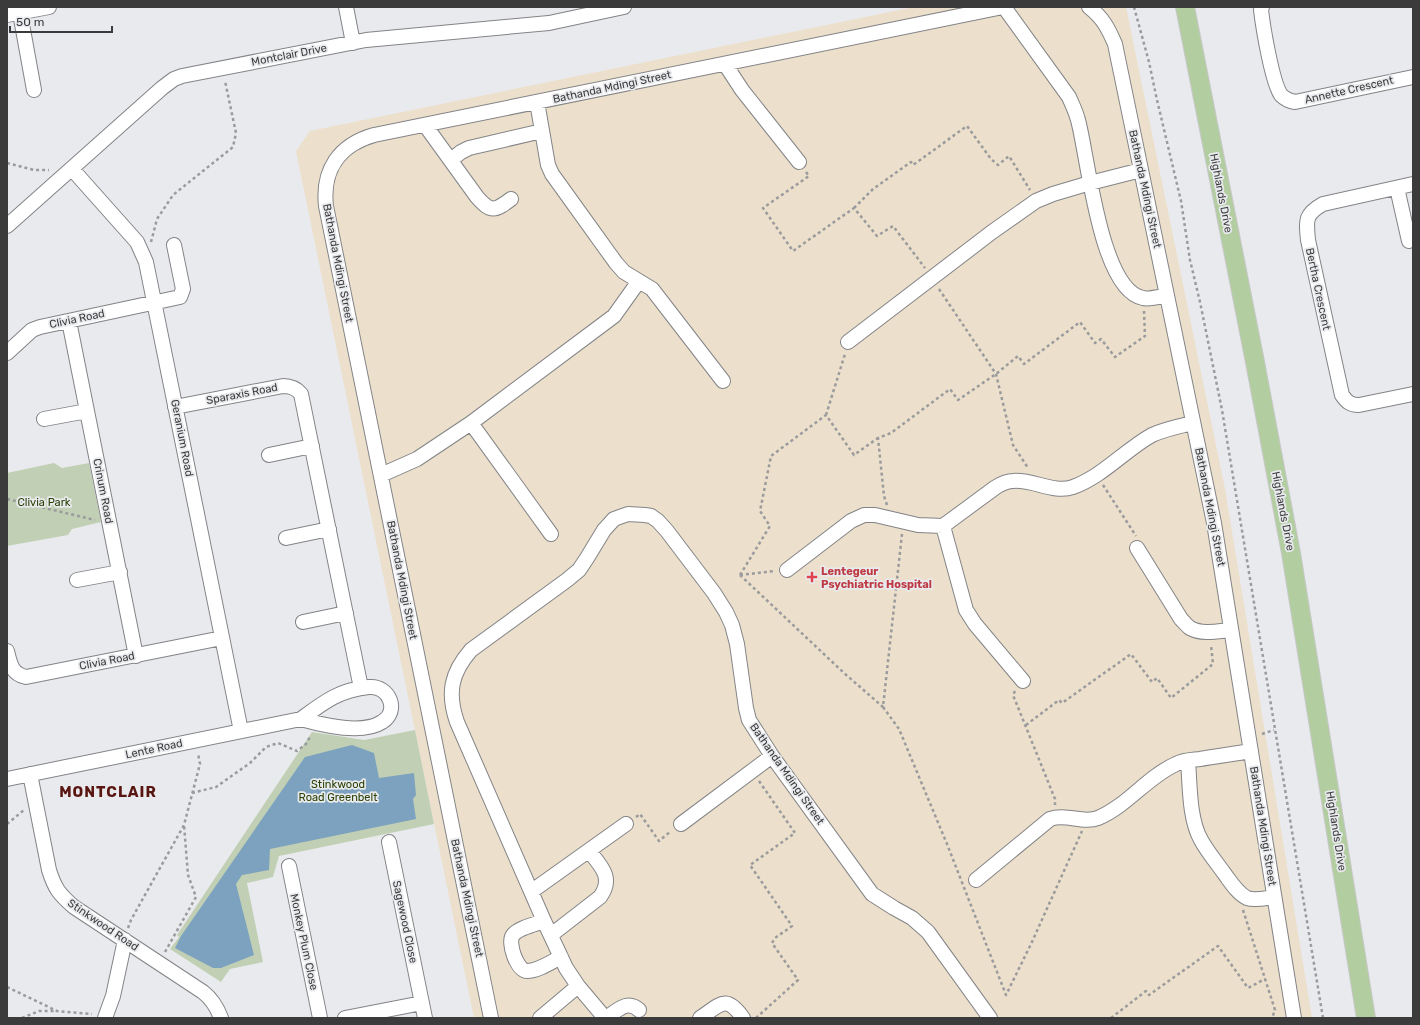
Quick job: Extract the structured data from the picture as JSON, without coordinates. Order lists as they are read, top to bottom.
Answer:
{
  "streets": {
    "main road": ["Highlands Drive"],
    "street": [
      "Montclair Drive",
      "Bathanda Mdingi Street",
      "Annette Crescent",
      "Bertha Crescent",
      "Clivia Road",
      "Sparaxis Road",
      "Geranium Road",
      "Crinum Road",
      "Lente Road",
      "Sagewood Close",
      "Stinkwood Road",
      "Monkey Plum Close"
    ]
  },
  "crossings": [
    ["Montclair Drive", "Geranium Road"],
    ["Clivia Road", "Geranium Road"],
    ["Clivia Road", "Crinum Road"],
    ["Sparaxis Road", "Geranium Road"],
    ["Sparaxis Road", "Lente Road"],
    ["Geranium Road", "Lente Road"],
    ["Lente Road", "Stinkwood Road"]
  ],
  "districts": ["MONTCLAIR"],
  "parks": ["Clivia Park", "Stinkwood Road Greenbelt"],
  "places": {
    "health": ["Lentegeur Psychiatric Hospital"]
  },
  "scale_bar": "50 m"
}
